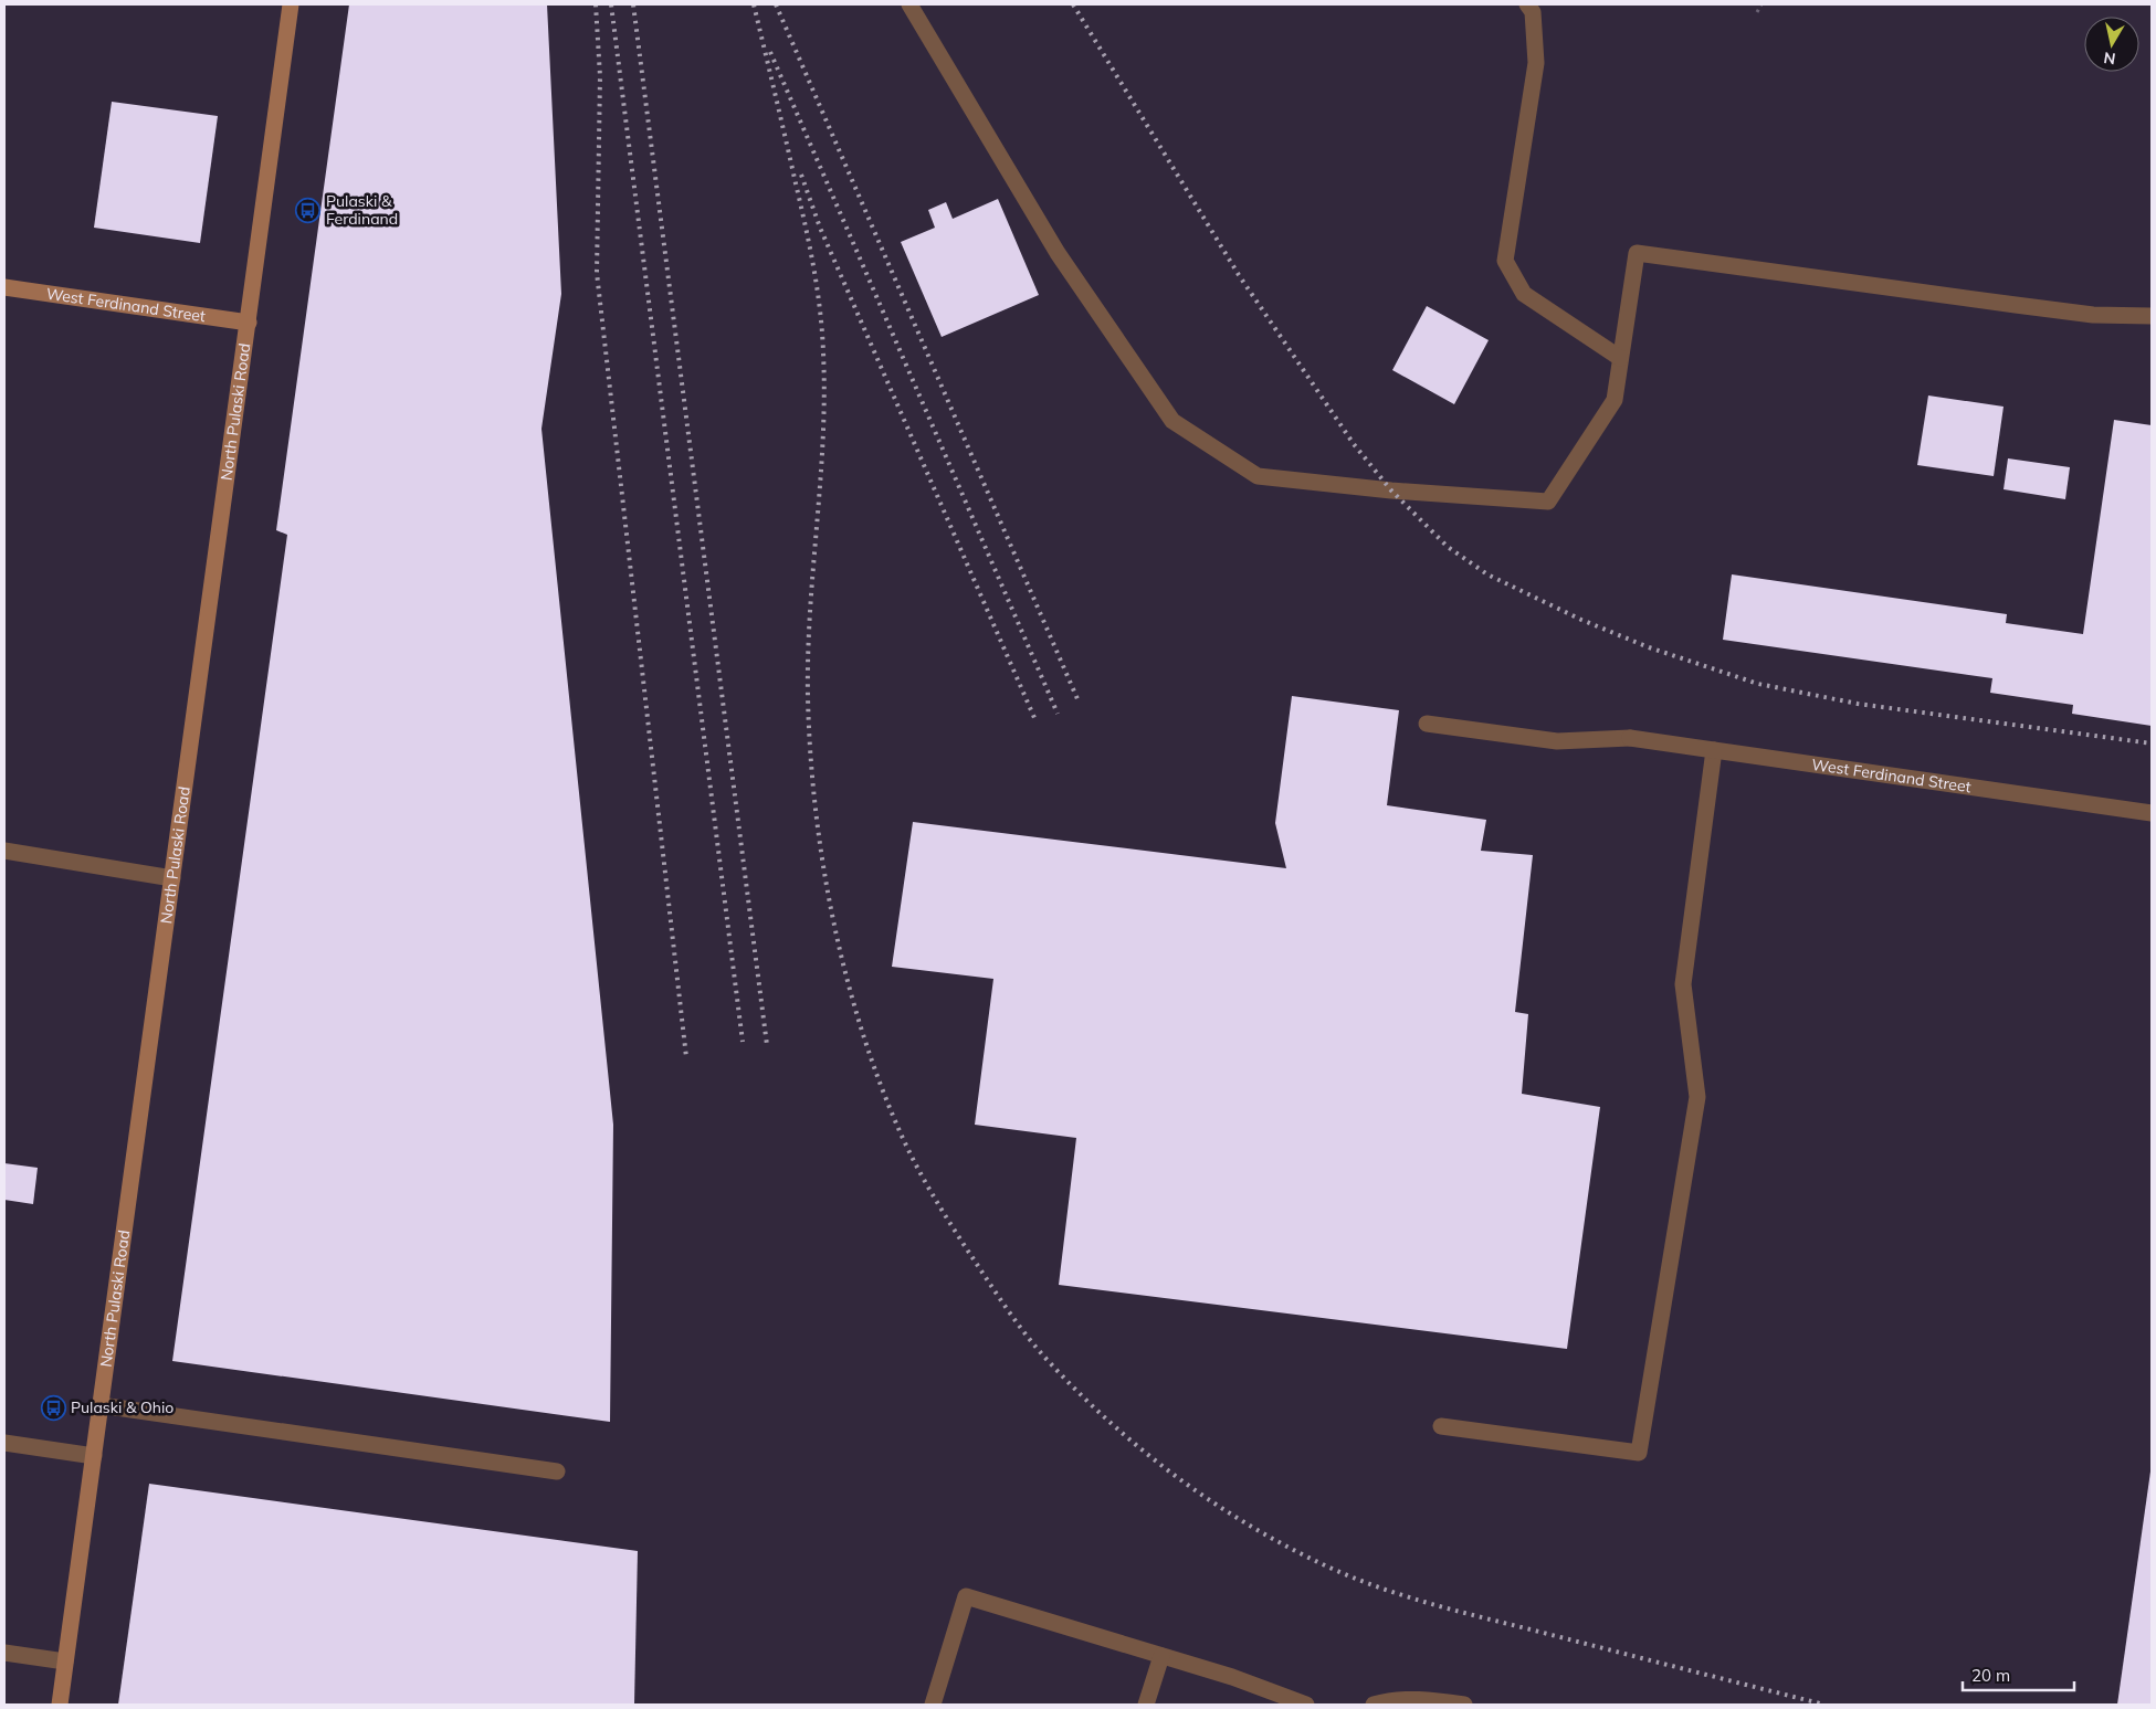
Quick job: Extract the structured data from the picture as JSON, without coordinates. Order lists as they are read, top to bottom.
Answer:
{
  "streets": {
    "main road": ["West Ferdinand Street", "North Pulaski Road"]
  },
  "crossings": [
    ["West Ferdinand Street", "North Pulaski Road"]
  ],
  "places": {
    "bus stop": ["Pulaski & Ferdinand", "Pulaski & Ohio"]
  },
  "scale_bar": "20 m",
  "north": "bottom"
}
